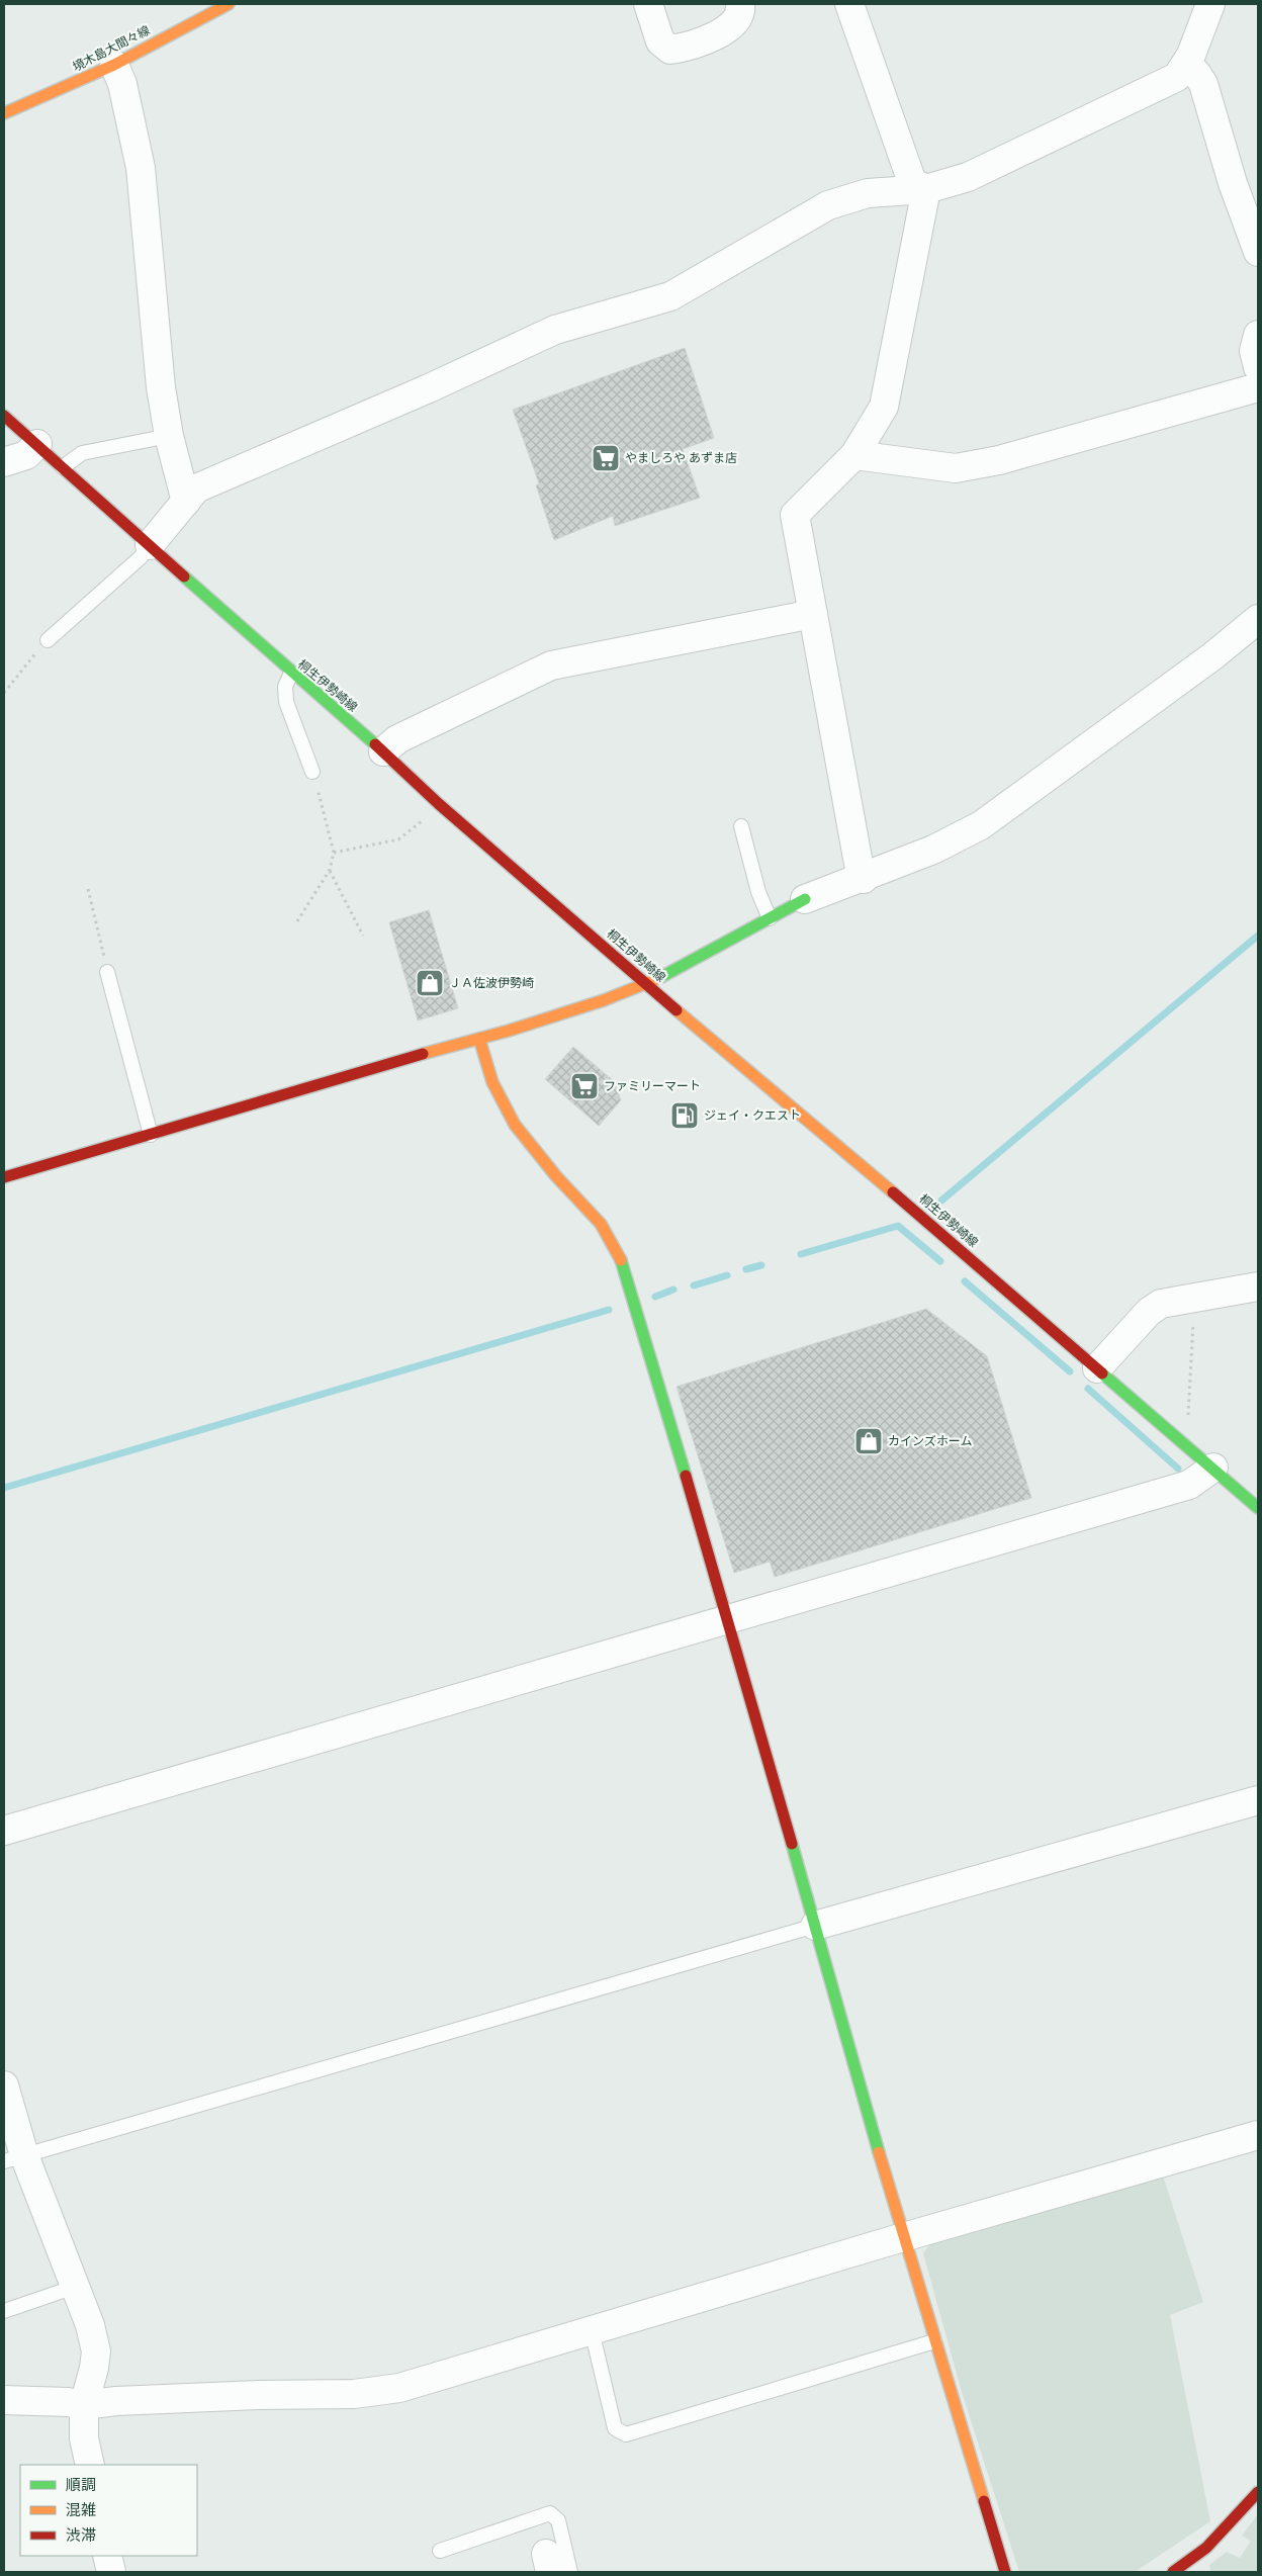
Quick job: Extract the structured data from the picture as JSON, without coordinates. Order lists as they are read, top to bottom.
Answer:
{
  "streets": {
    "street": ["境木島大間々線", "桐生伊勢崎線"]
  },
  "places": {
    "supermarket": ["やましろや あずま店", "ファミリーマート"],
    "shop": ["ＪＡ佐波伊勢崎", "カインズホーム"],
    "fuel station": ["ジェイ・クエスト"]
  },
  "legend": ["順調", "混雑", "渋滞"]
}
